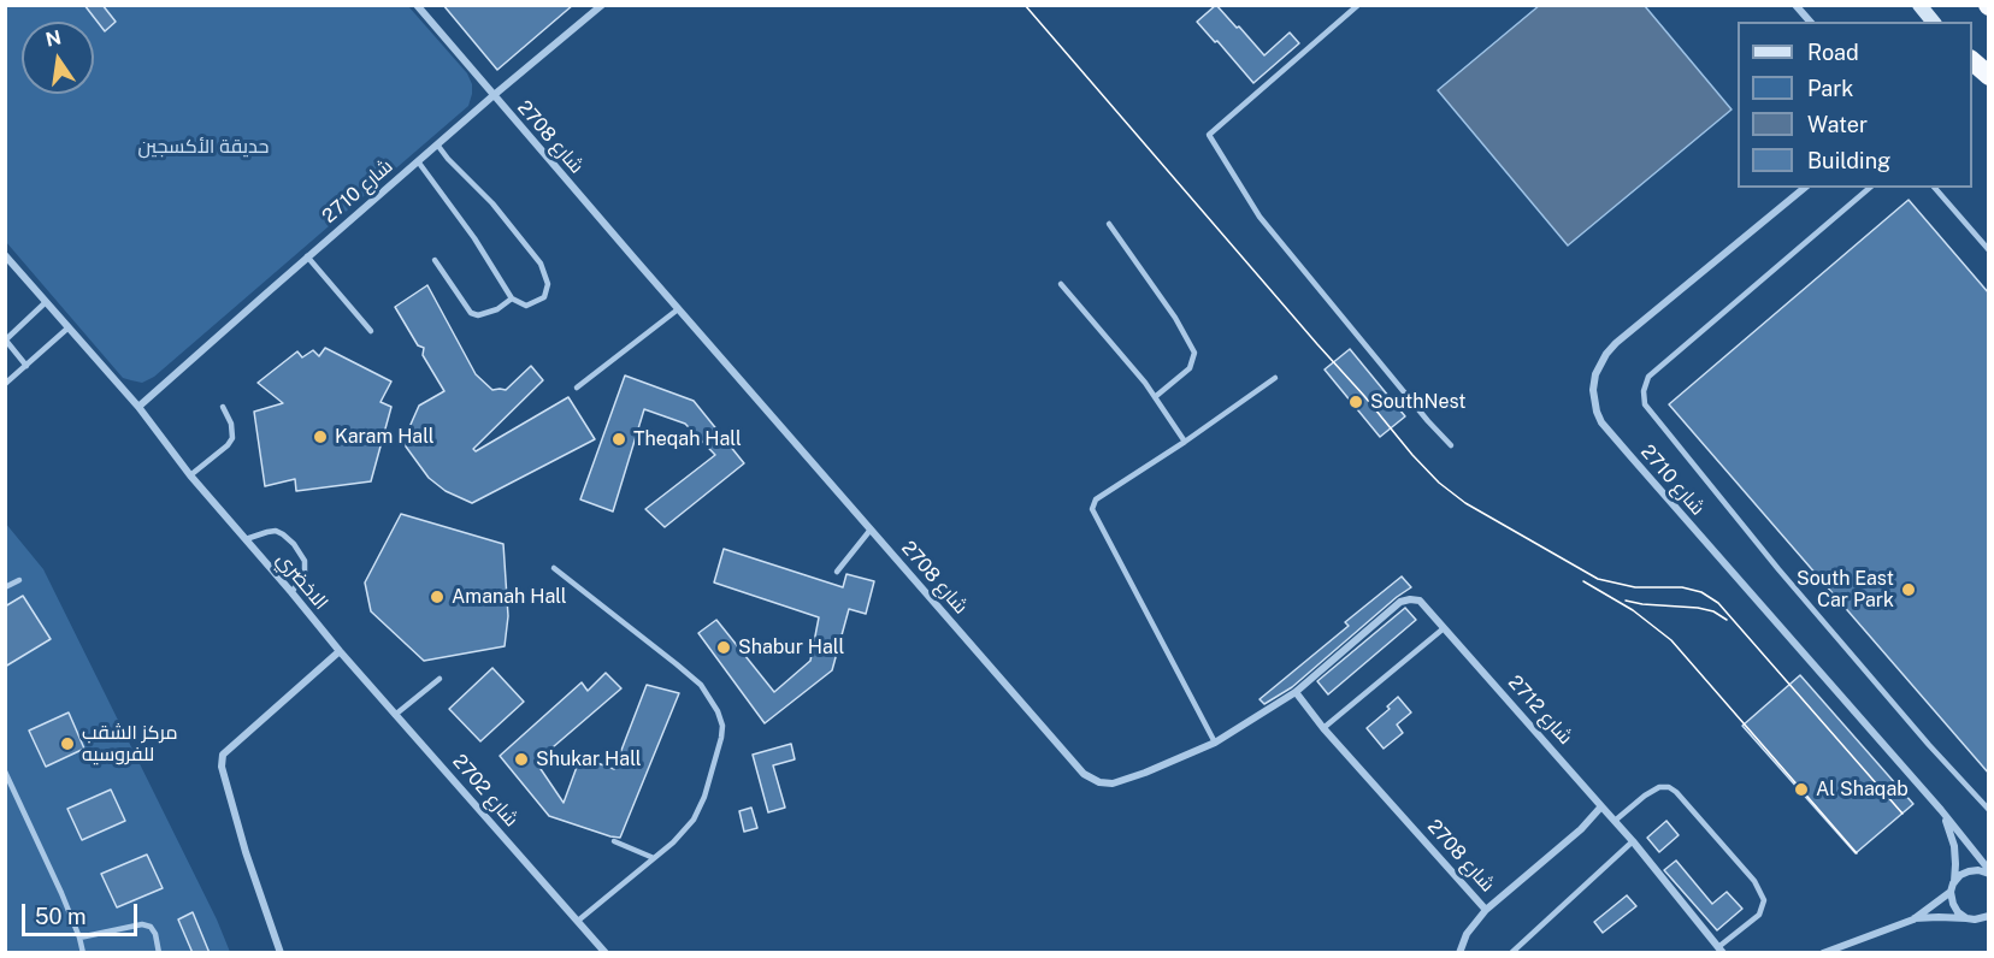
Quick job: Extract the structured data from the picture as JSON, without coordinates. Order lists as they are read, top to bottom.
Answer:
{
  "streets": {
    "street": [
      "شارع 2708",
      "شارع 2710",
      "الاخضري",
      "شارع 2712",
      "شارع 2702"
    ]
  },
  "crossings": [
    ["شارع 2708", "شارع 2710"],
    ["شارع 2708", "شارع 2712"],
    ["شارع 2710", "الاخضري"],
    ["الاخضري", "شارع 2702"]
  ],
  "parks": ["حديقة الأكسجين"],
  "places": [
    "SouthNest",
    "Karam Hall",
    "Theqah Hall",
    "South East Car Park",
    "Amanah Hall",
    "Shabur Hall",
    "مركز الشقب للفروسيه",
    "Shukar Hall",
    "Al Shaqab"
  ],
  "legend": [
    "Road",
    "Park",
    "Water",
    "Building"
  ],
  "scale_bar": "50 m",
  "north": "top"
}
